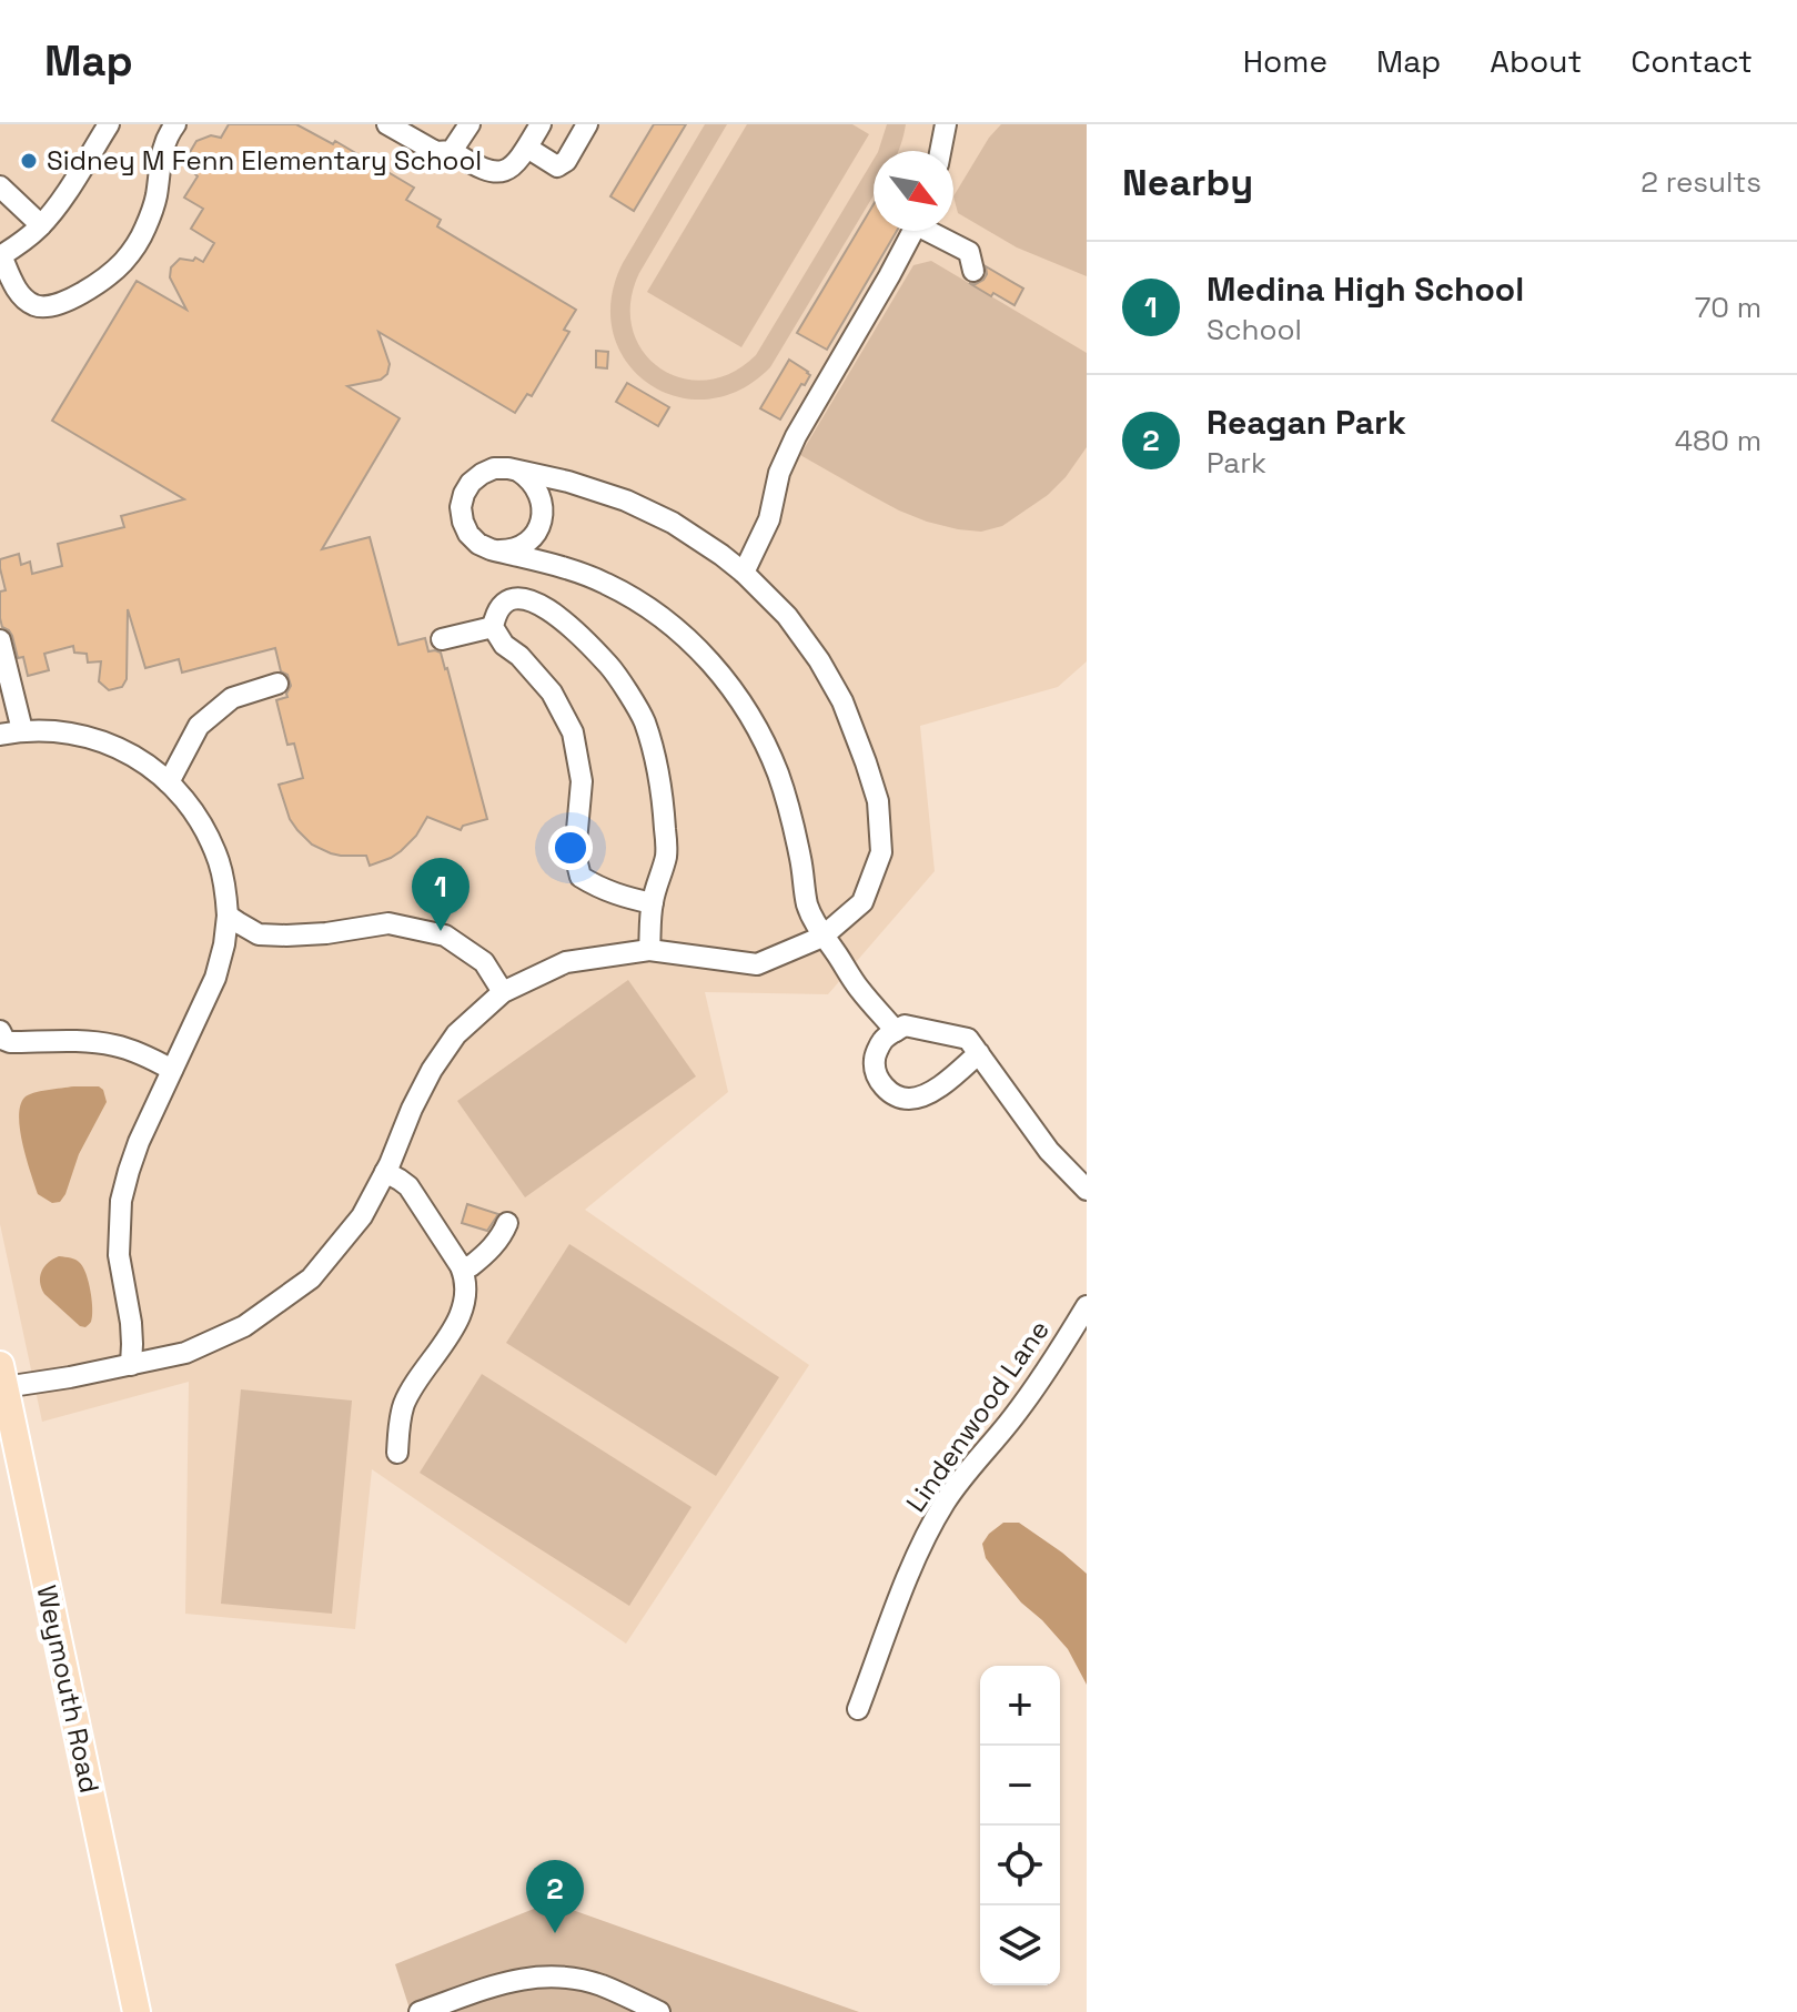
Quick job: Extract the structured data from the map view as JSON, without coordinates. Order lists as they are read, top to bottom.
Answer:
{
  "streets": {
    "main road": ["Weymouth Road"],
    "street": ["Lindenwood Lane"]
  },
  "places": ["Sidney M Fenn Elementary School"],
  "north": "bottom right",
  "page": {
    "header": "Map",
    "nav": [
      "Home",
      "Map",
      "About",
      "Contact"
    ],
    "heading": ["Nearby", "2 results"],
    "list": [
      {
        "mark": "1",
        "name": "Medina High School",
        "note": "School",
        "value": "70 m"
      },
      {
        "mark": "2",
        "name": "Reagan Park",
        "note": "Park",
        "value": "480 m"
      }
    ],
    "pins": ["1", "2"],
    "map_buttons": ["+", "−"]
  }
}
